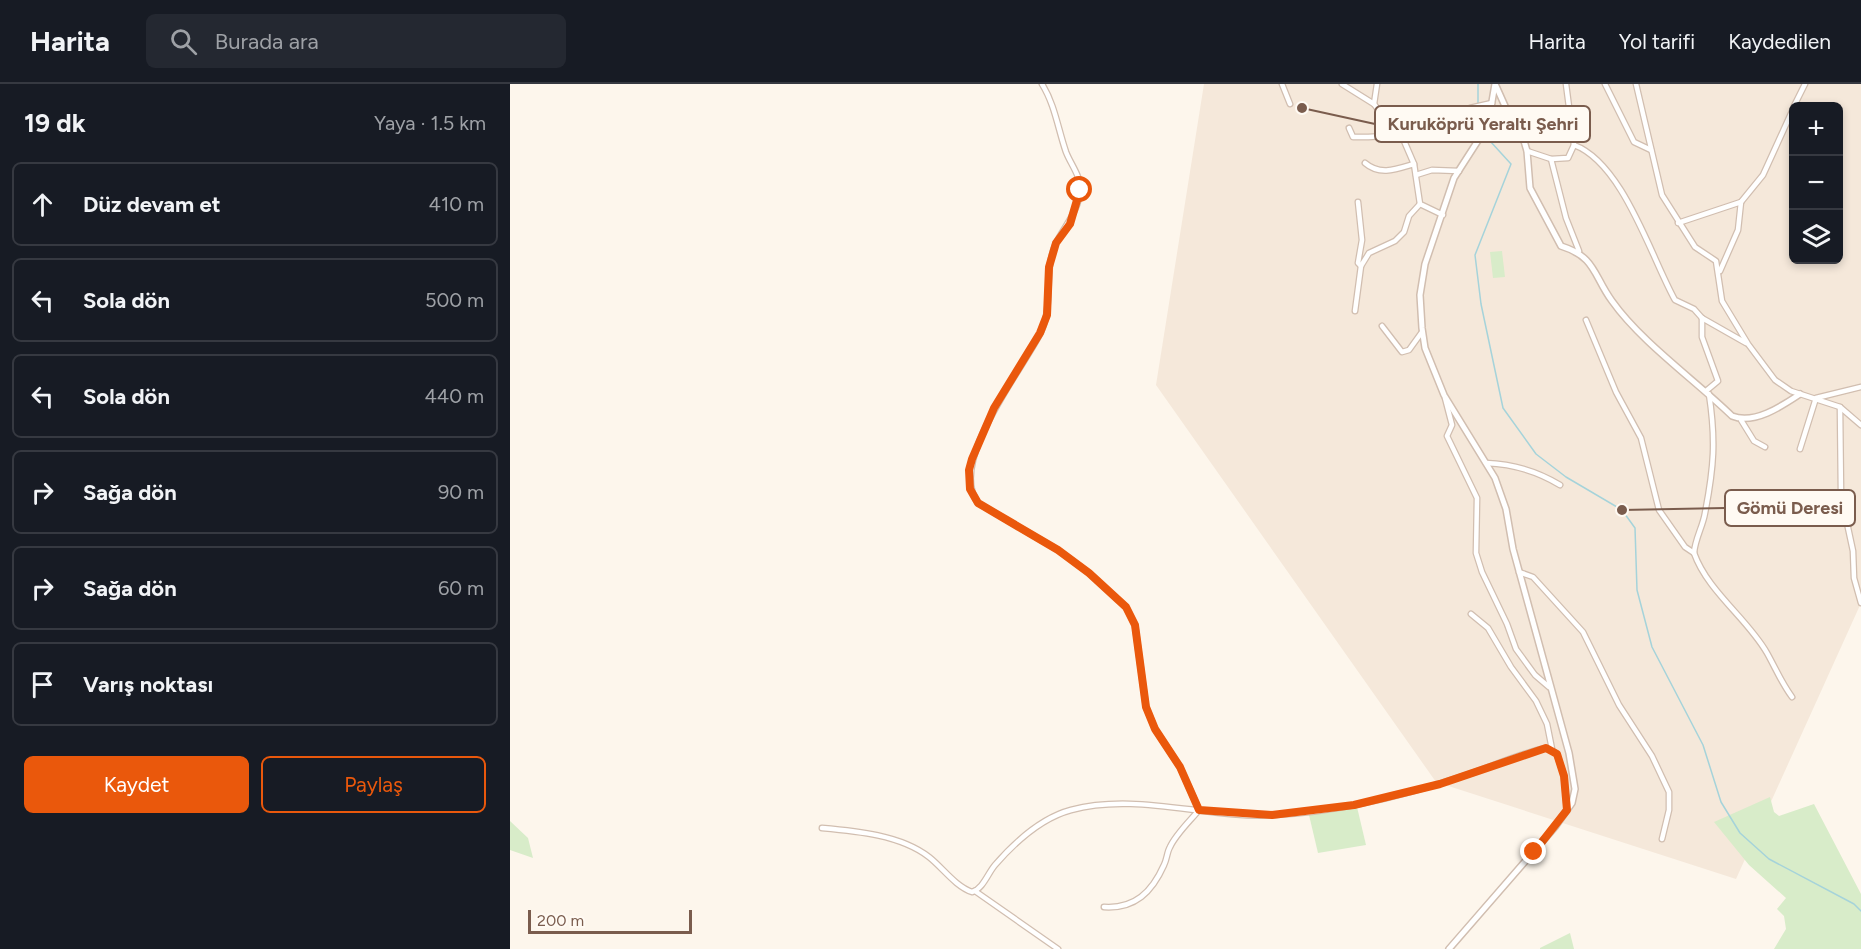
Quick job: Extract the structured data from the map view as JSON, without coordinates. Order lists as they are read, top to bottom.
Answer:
{
  "places": ["Kuruköprü Yeraltı Şehri", "Gömü Deresi"],
  "scale_bar": "200 m",
  "page": {
    "header": "Harita",
    "search": "Burada ara",
    "nav": ["Harita", "Yol tarifi", "Kaydedilen"],
    "heading": ["19 dk", "Yaya · 1.5 km"],
    "map_buttons": ["+", "−"],
    "list": [
      ["Düz devam et", "410 m"],
      ["Sola dön", "500 m"],
      ["Sola dön", "440 m"],
      ["Sağa dön", "90 m"],
      ["Sağa dön", "60 m"],
      "Varış noktası"
    ],
    "buttons": ["Kaydet", "Paylaş"],
    "scale": "200 m"
  }
}
